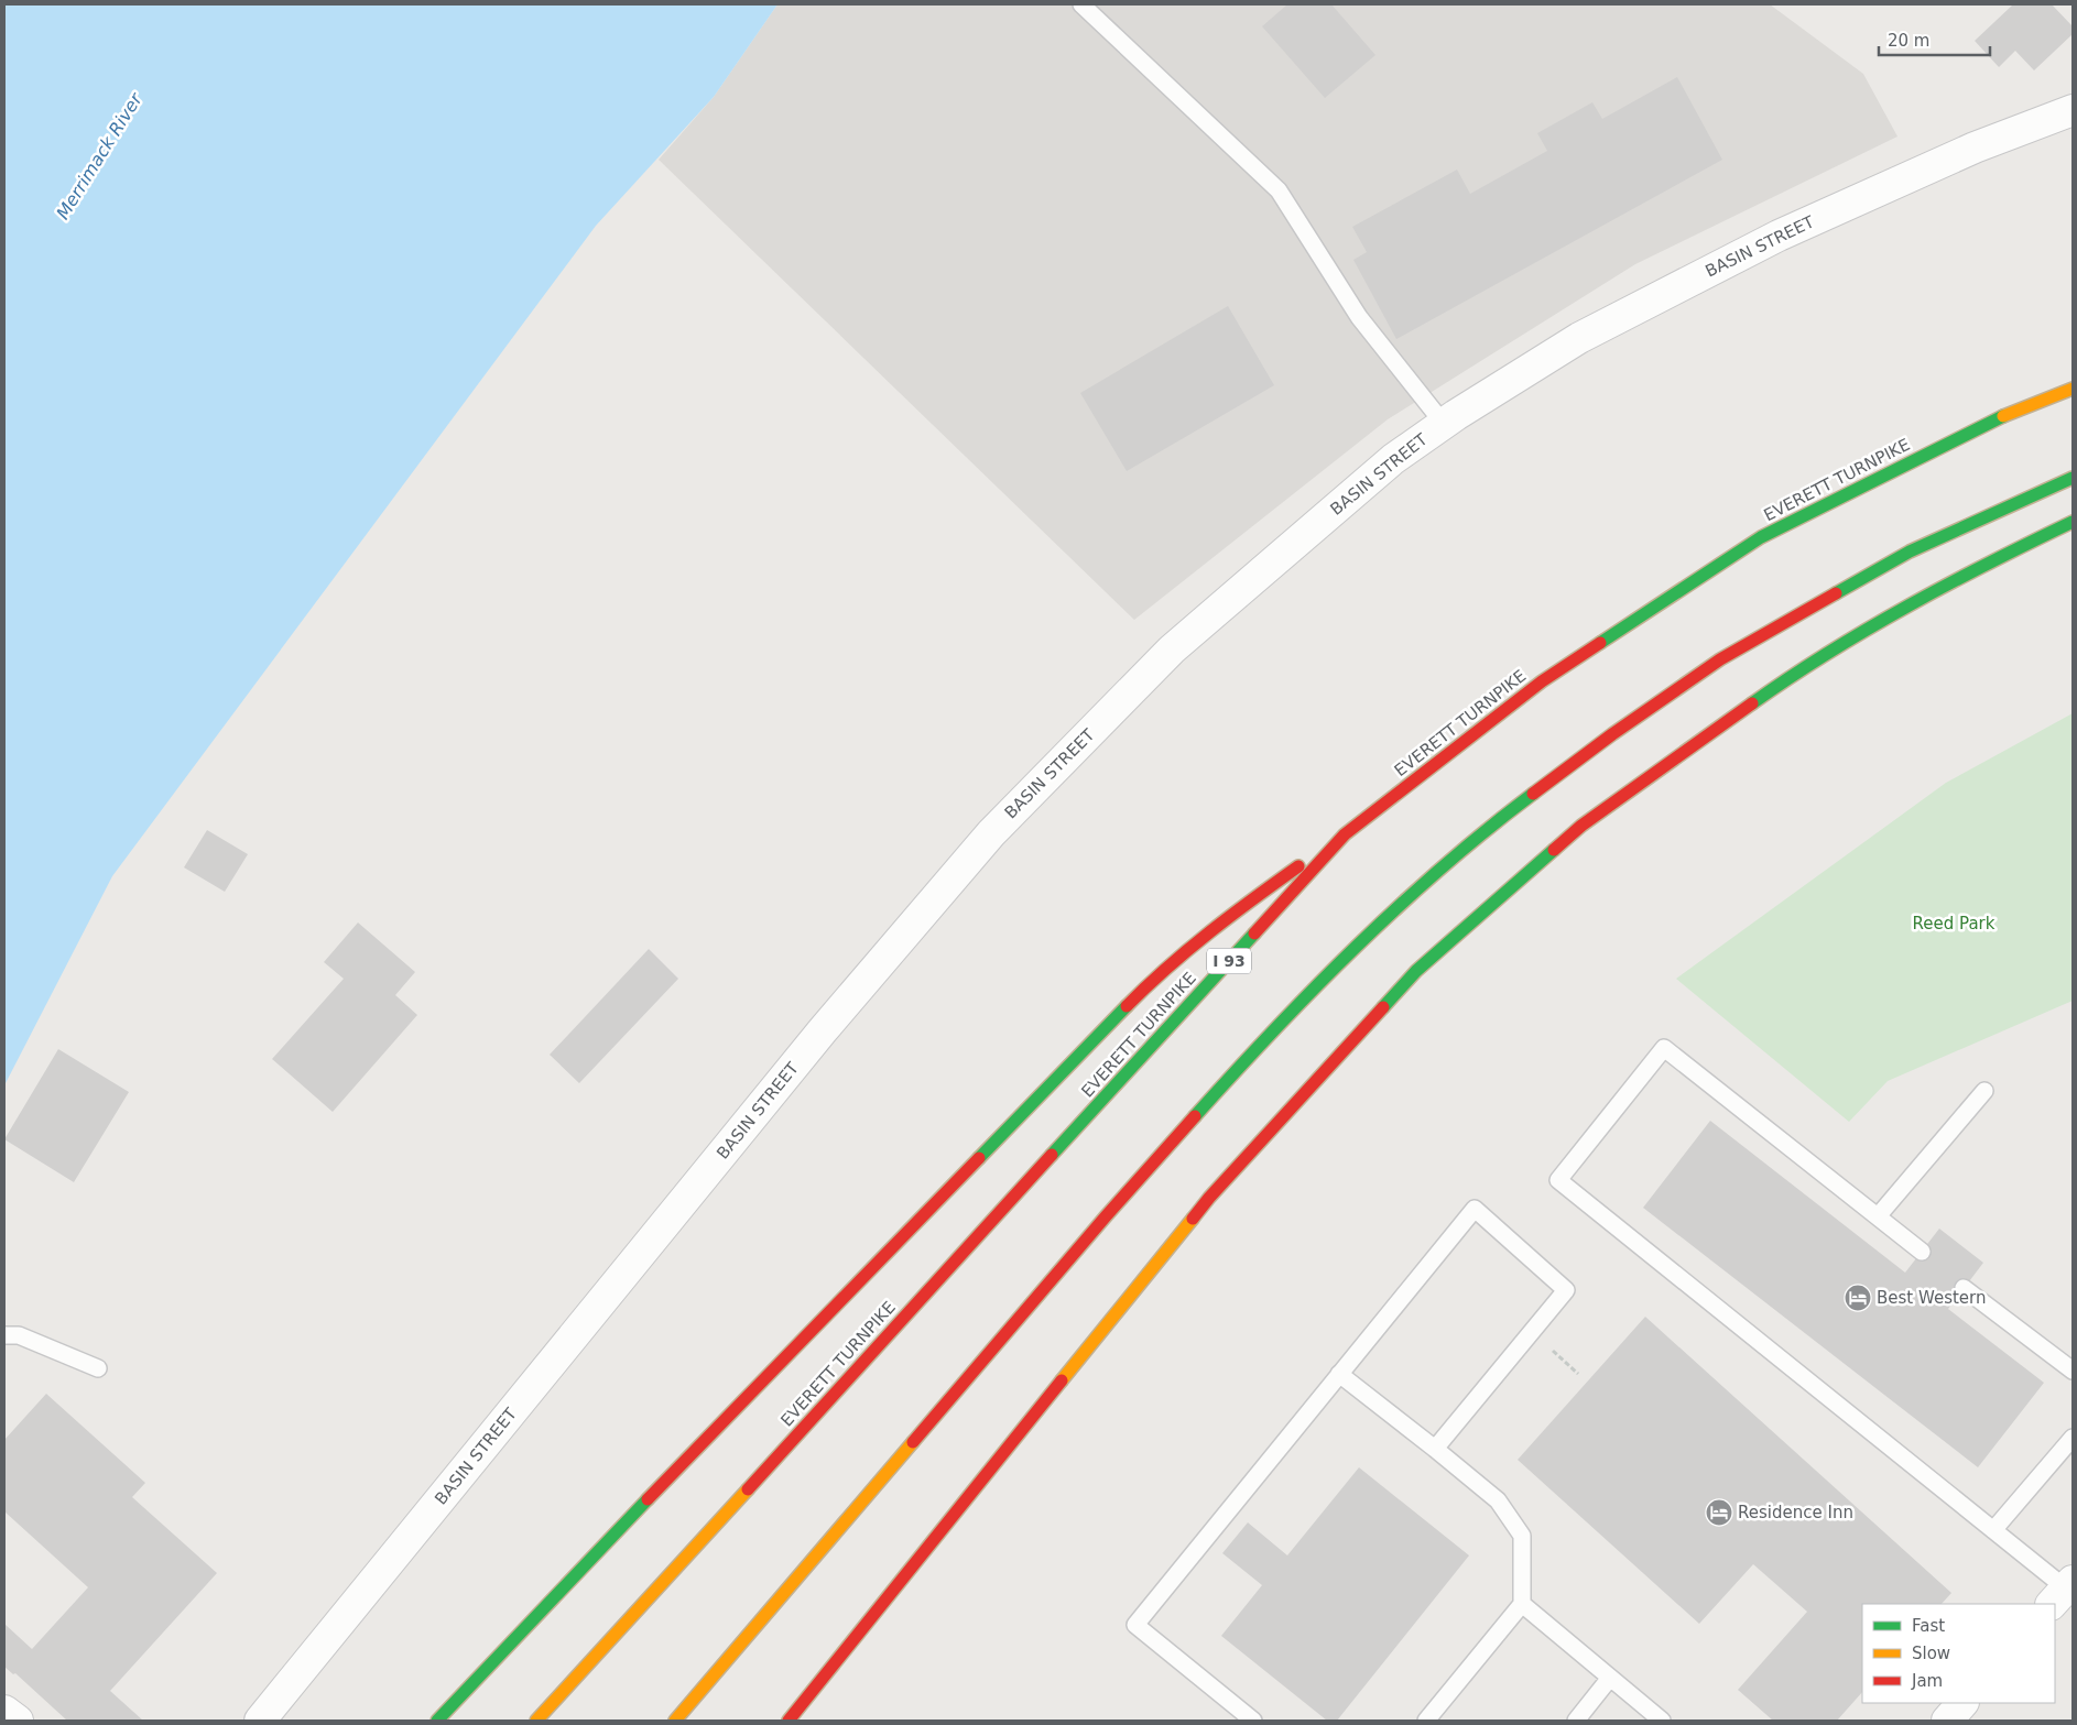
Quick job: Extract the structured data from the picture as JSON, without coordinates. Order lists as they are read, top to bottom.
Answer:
{
  "streets": {
    "highway": ["EVERETT TURNPIKE", "I 93"],
    "street": ["BASIN STREET"]
  },
  "water": ["Merrimack River"],
  "parks": ["Reed Park"],
  "places": {
    "hotel": ["Best Western", "Residence Inn"]
  },
  "legend": ["Fast", "Slow", "Jam"],
  "scale_bar": "20 m"
}
